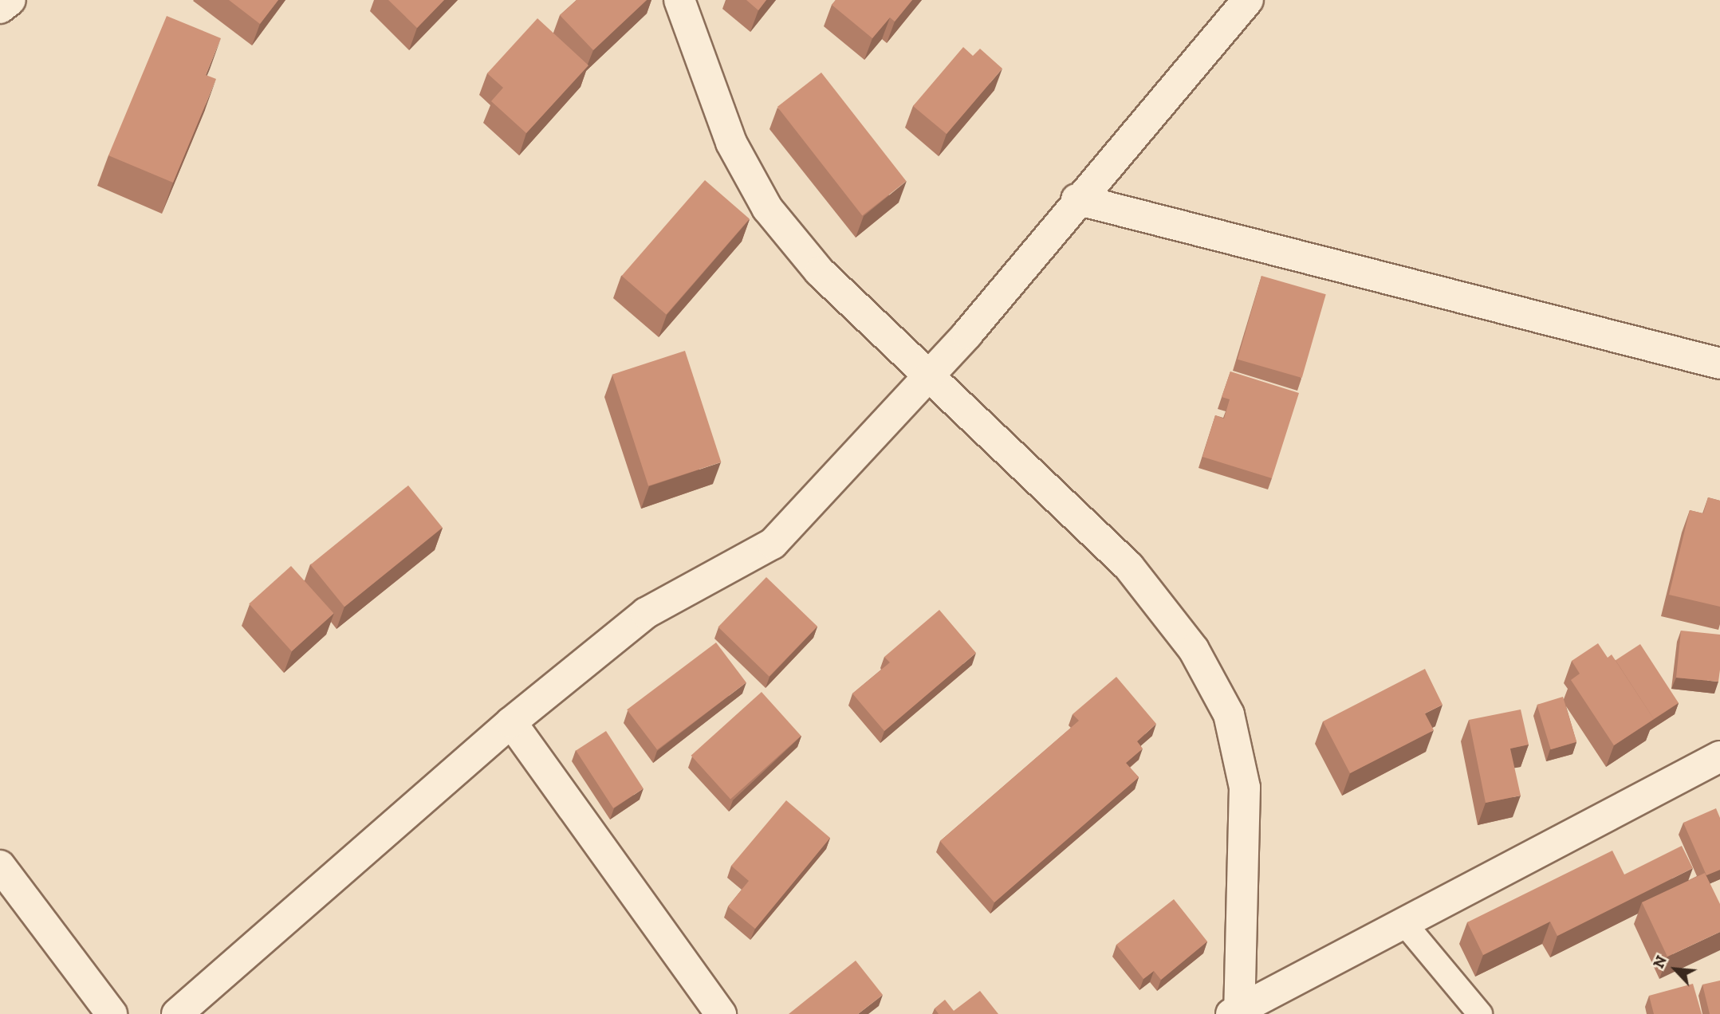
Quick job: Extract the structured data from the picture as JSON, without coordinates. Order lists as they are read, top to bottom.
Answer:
{
  "north": "top left"
}
